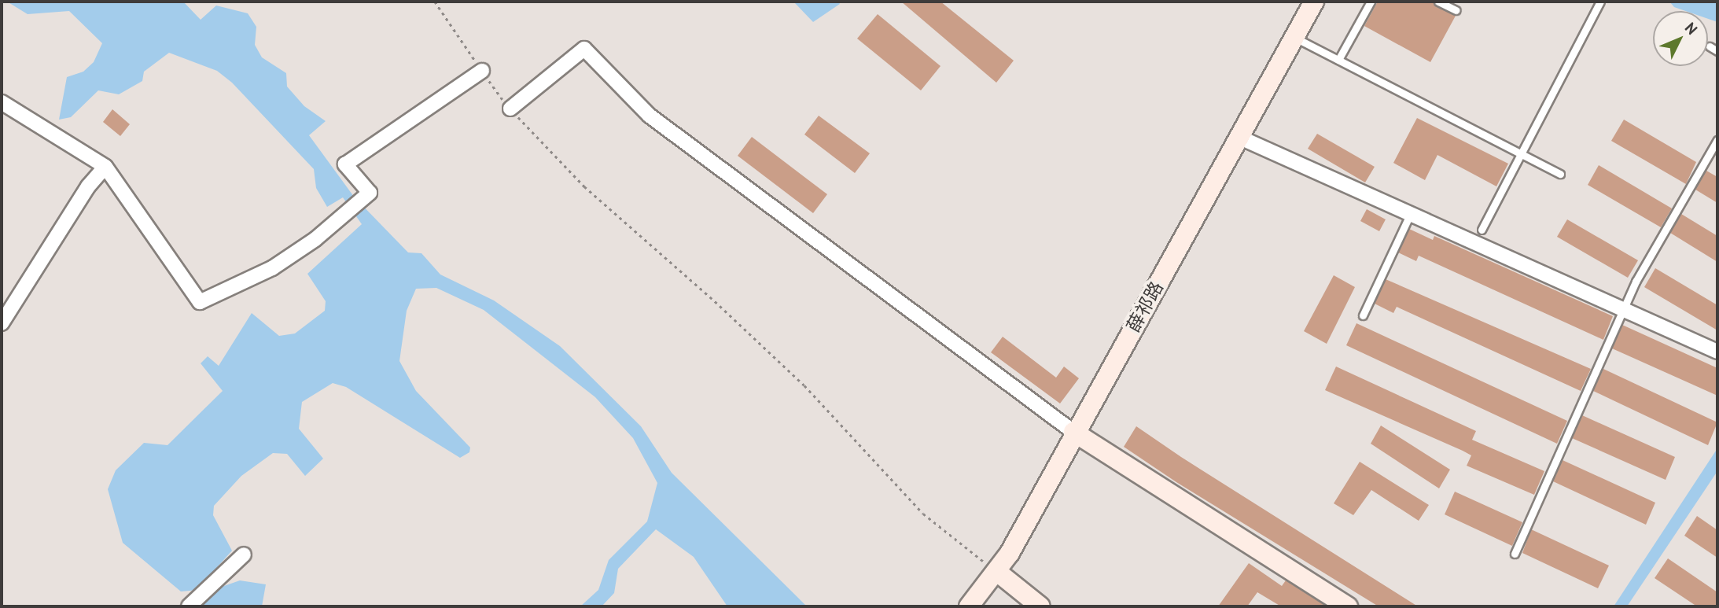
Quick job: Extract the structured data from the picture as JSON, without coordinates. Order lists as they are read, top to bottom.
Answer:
{
  "streets": {
    "street": ["薛祁路"]
  },
  "north": "top right"
}
